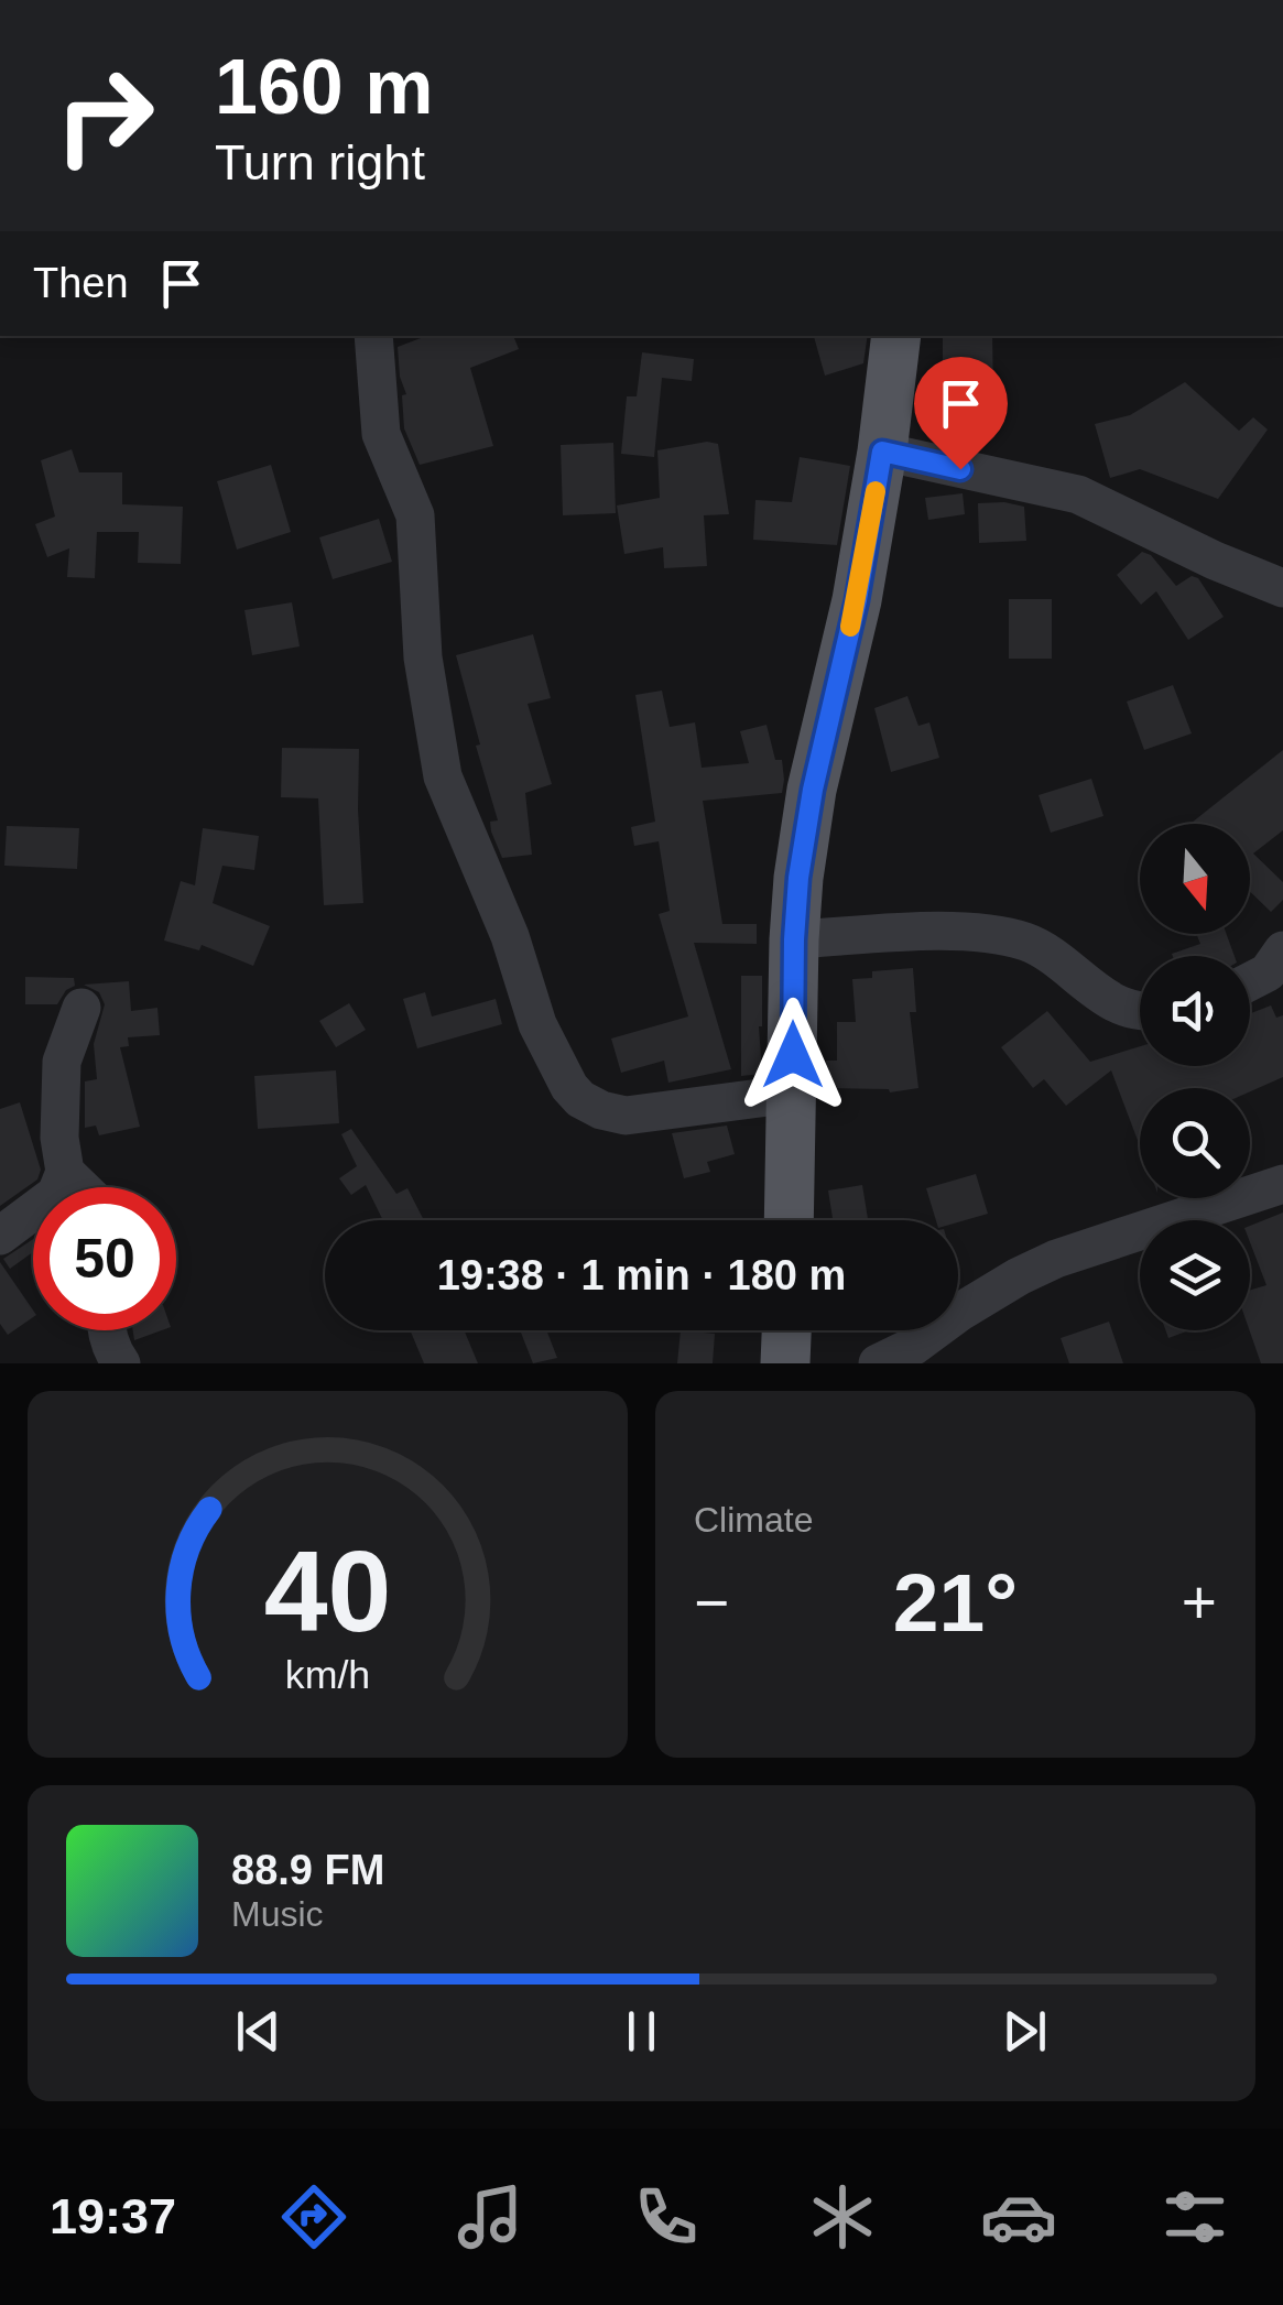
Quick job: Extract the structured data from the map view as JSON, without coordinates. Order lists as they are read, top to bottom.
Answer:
{
  "north": "bottom",
  "page": {
    "turn": ["160 m", "Turn right"],
    "then": "Then",
    "limit": "50",
    "trip": "19:38 · 1 min · 180 m",
    "tile": "Climate",
    "heat": ["−", "21°", "+"],
    "song": ["88.9 FM", "Music"],
    "tabs": "19:37",
    "gauge": ["40", "km/h"]
  }
}
